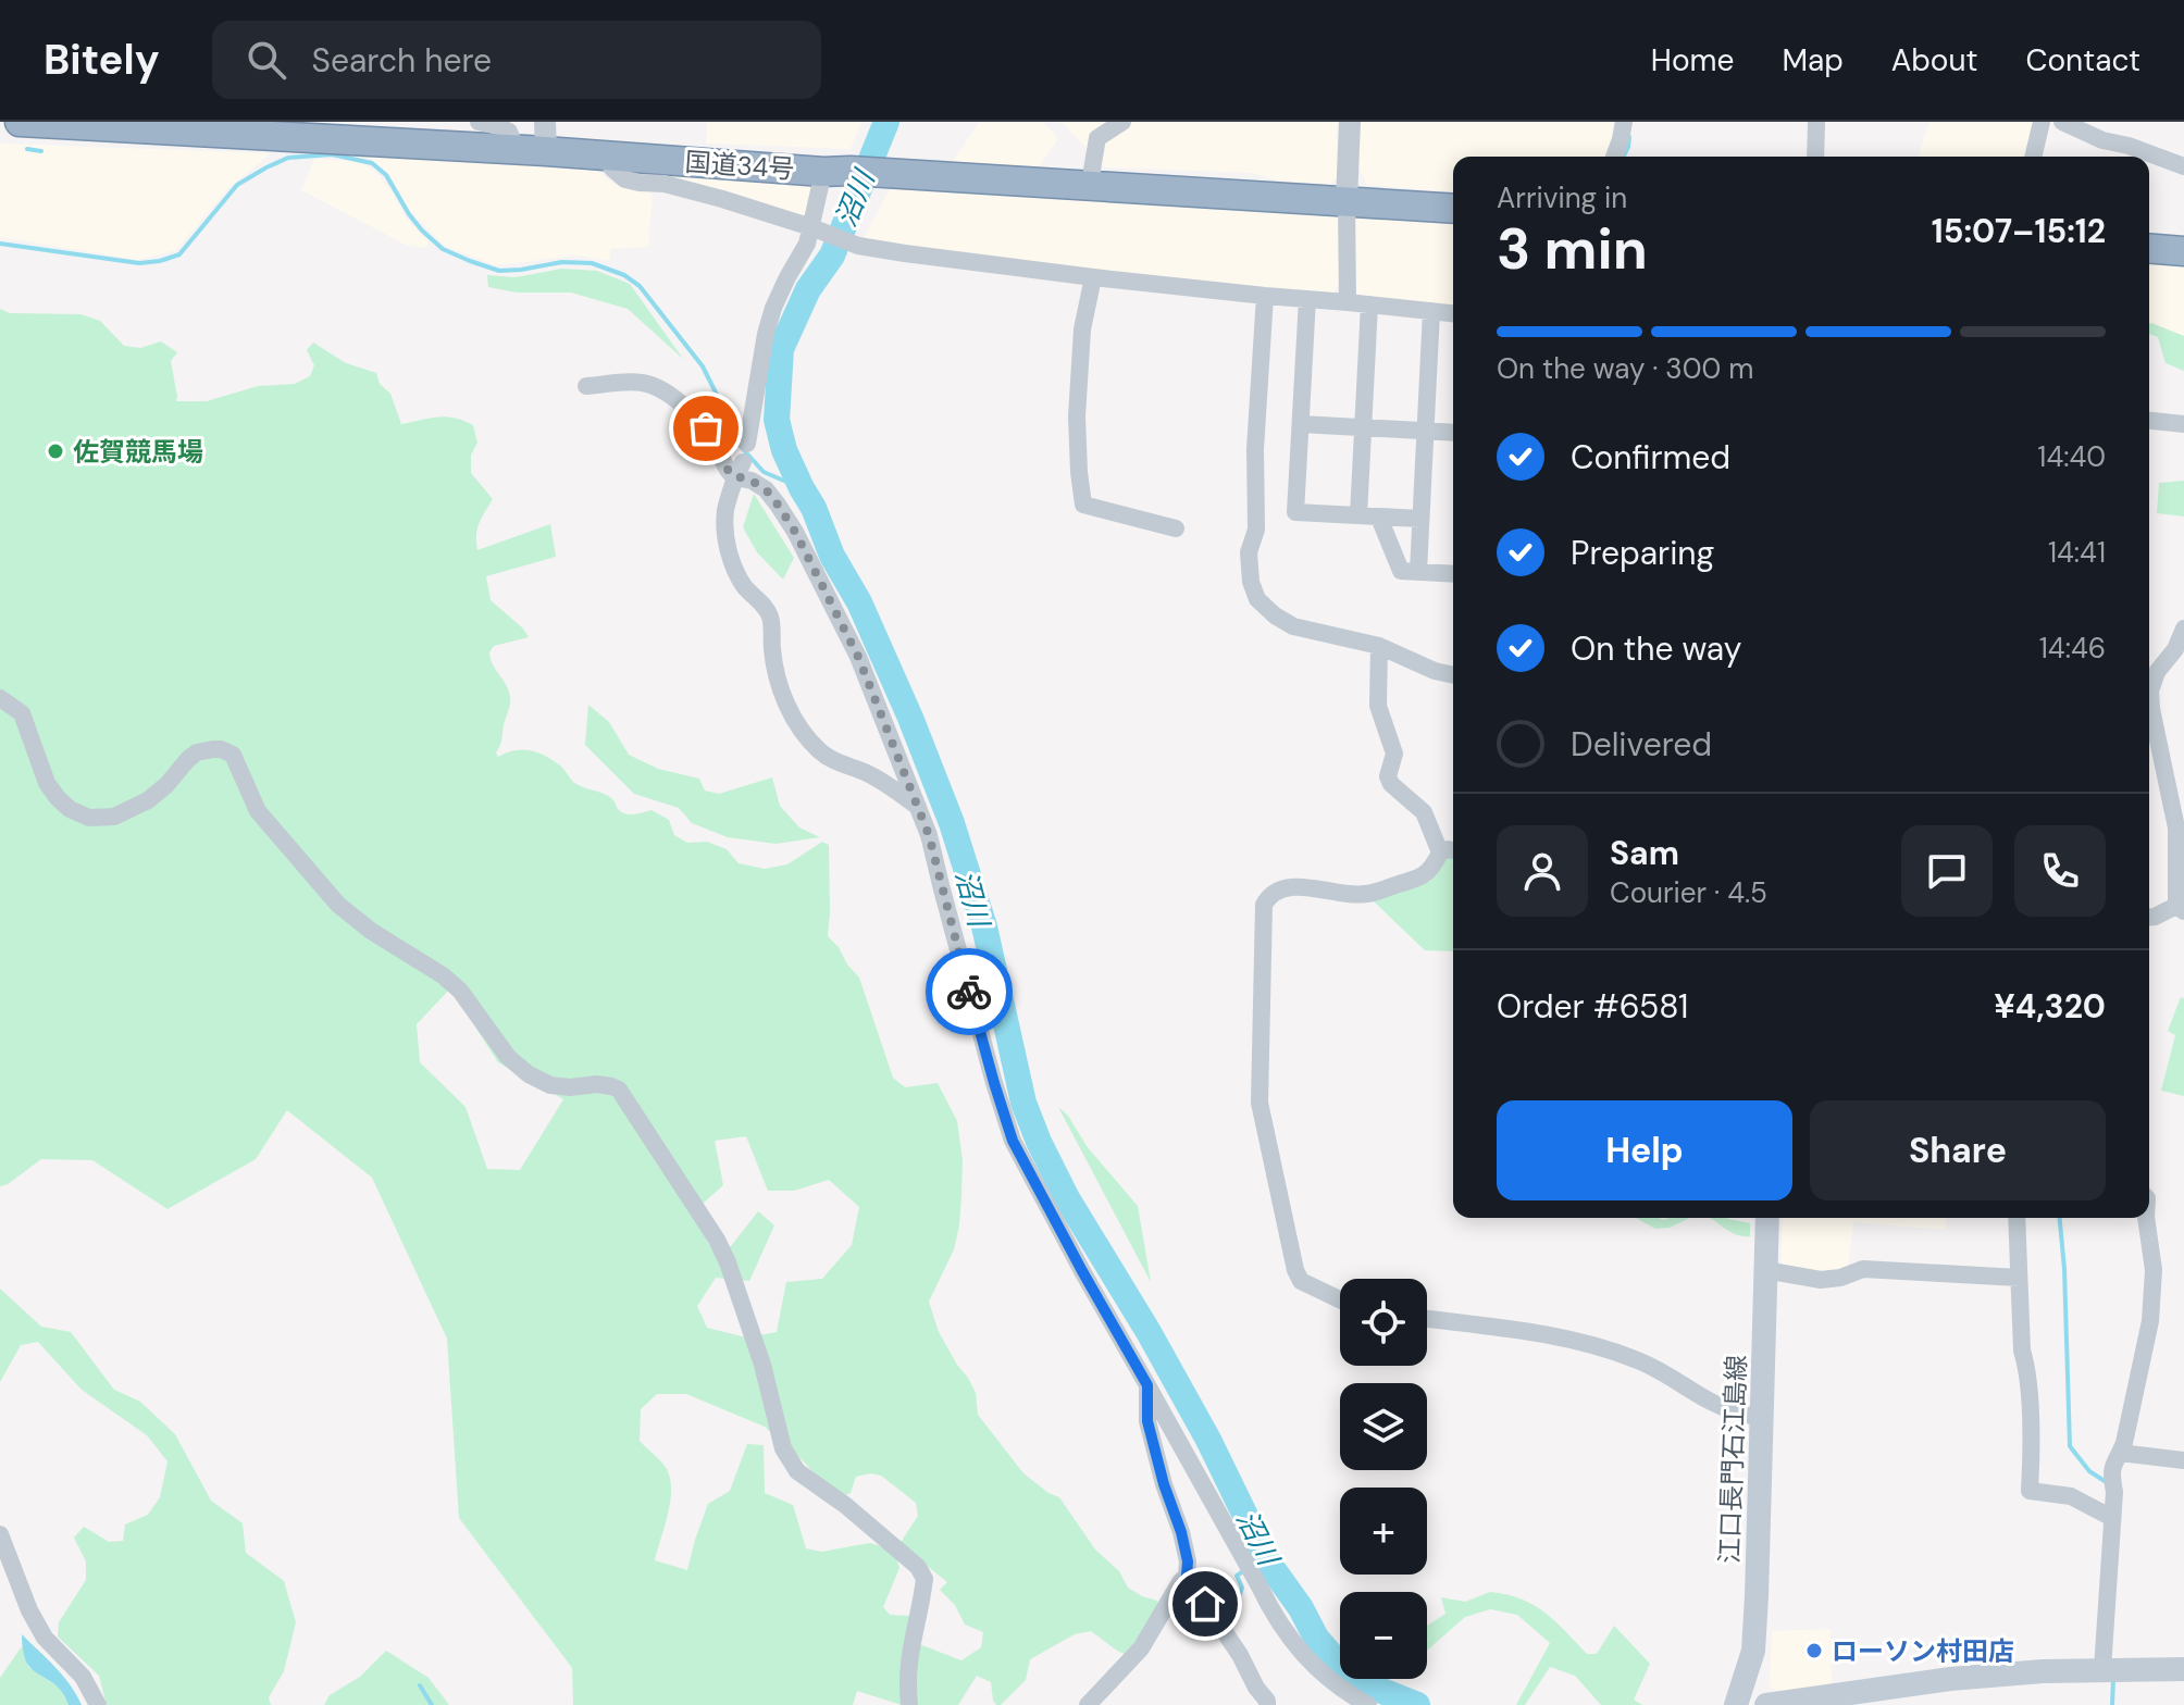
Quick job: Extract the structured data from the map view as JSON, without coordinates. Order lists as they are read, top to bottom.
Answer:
{
  "streets": {
    "highway": ["国道34号"],
    "main road": ["江口長門石江島線"]
  },
  "water": ["沼川"],
  "places": ["佐賀競馬場", "ローソン村田店"],
  "page": {
    "header": "Bitely",
    "search": "Search here",
    "nav": [
      "Home",
      "Map",
      "About",
      "Contact"
    ],
    "heading": ["3 min", "Arriving in", "15:07–15:12"],
    "panel": [
      "Sam",
      "Courier · 4.5",
      "Order #6581",
      "¥4,320"
    ],
    "bar": "On the way · 300 m",
    "list": [
      ["Confirmed", "14:40"],
      ["Preparing", "14:41"],
      ["On the way", "14:46"],
      "Delivered"
    ],
    "buttons": ["Help", "Share"],
    "map_buttons": ["+", "−"]
  }
}
